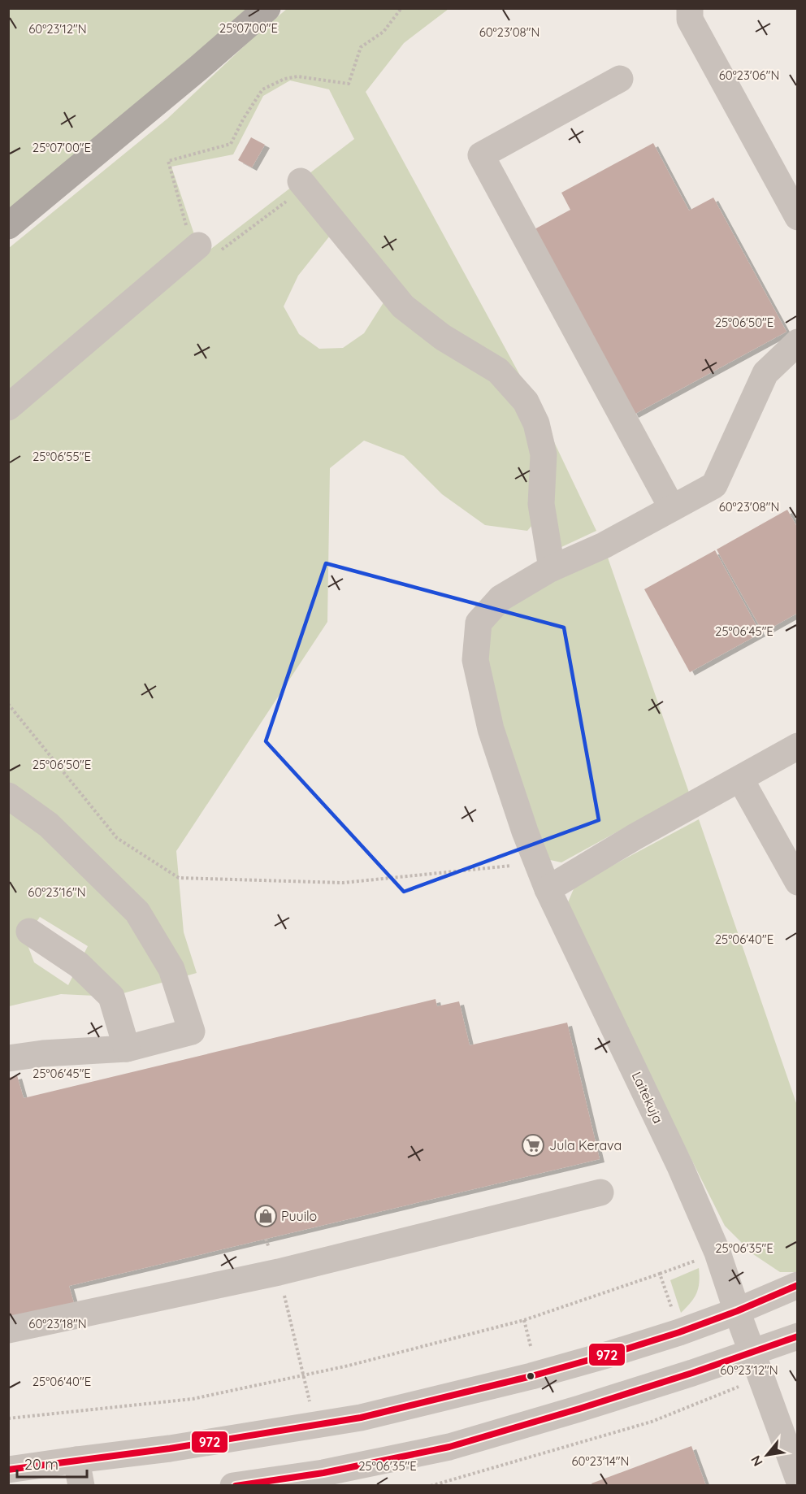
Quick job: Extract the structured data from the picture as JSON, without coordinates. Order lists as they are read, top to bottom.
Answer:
{
  "streets": {
    "street": ["Laitekuja"]
  },
  "places": {
    "supermarket": ["Jula Kerava"],
    "shop": ["Puuilo"]
  },
  "lines": ["transit line 972"],
  "scale_bar": "20 m",
  "north": "bottom left",
  "coordinates": [
    "25°07'00\"E",
    "60°23'12\"N",
    "60°23'08\"N",
    "60°23'06\"N",
    "25°06'50\"E",
    "25°06'55\"E",
    "25°06'45\"E",
    "60°23'16\"N",
    "25°06'40\"E",
    "25°06'35\"E",
    "60°23'18\"N",
    "60°23'14\"N"
  ]
}
